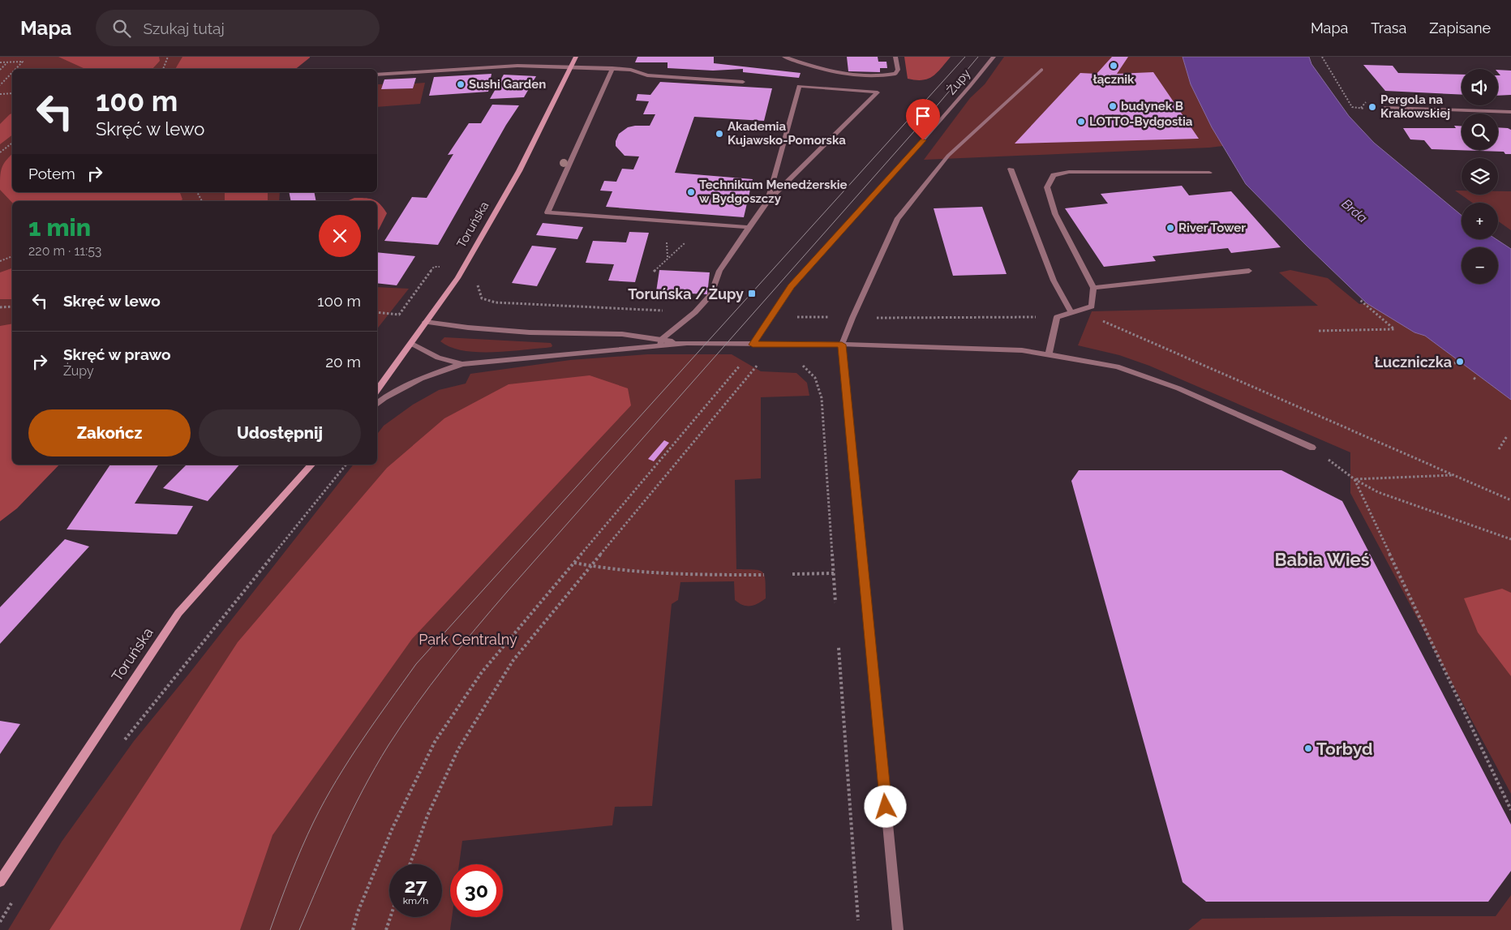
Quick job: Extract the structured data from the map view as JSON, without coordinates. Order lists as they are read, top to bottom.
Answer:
{
  "streets": {
    "street": ["Żupy", "Toruńska"]
  },
  "districts": ["Babia Wieś"],
  "water": ["Brda"],
  "parks": ["Park Centralny"],
  "places": {
    "other": [
      "łącznik",
      "Sushi Garden",
      "budynek B",
      "Pergola na Krakowskiej",
      "LOTTO-Bydgostia",
      "Akademia Kujawsko-Pomorska",
      "Technikum Menedżerskie w Bydgoszczy",
      "River Tower",
      "Łuczniczka",
      "Torbyd"
    ],
    "transit": ["Toruńska / Żupy"]
  },
  "page": {
    "header": "Mapa",
    "search": "Szukaj tutaj",
    "nav": ["Mapa", "Trasa", "Zapisane"],
    "map_buttons": ["+", "−"],
    "turn": ["100 m", "Skręć w lewo"],
    "then": "Potem",
    "heading": ["1 min", "220 m · 11:53"],
    "list": [
      {
        "name": "Skręć w lewo",
        "value": "100 m"
      },
      {
        "name": "Skręć w prawo",
        "note": "Żupy",
        "value": "20 m"
      }
    ],
    "buttons": ["Zakończ", "Udostępnij"],
    "speed": "27 km/h",
    "limit": "30"
  }
}
